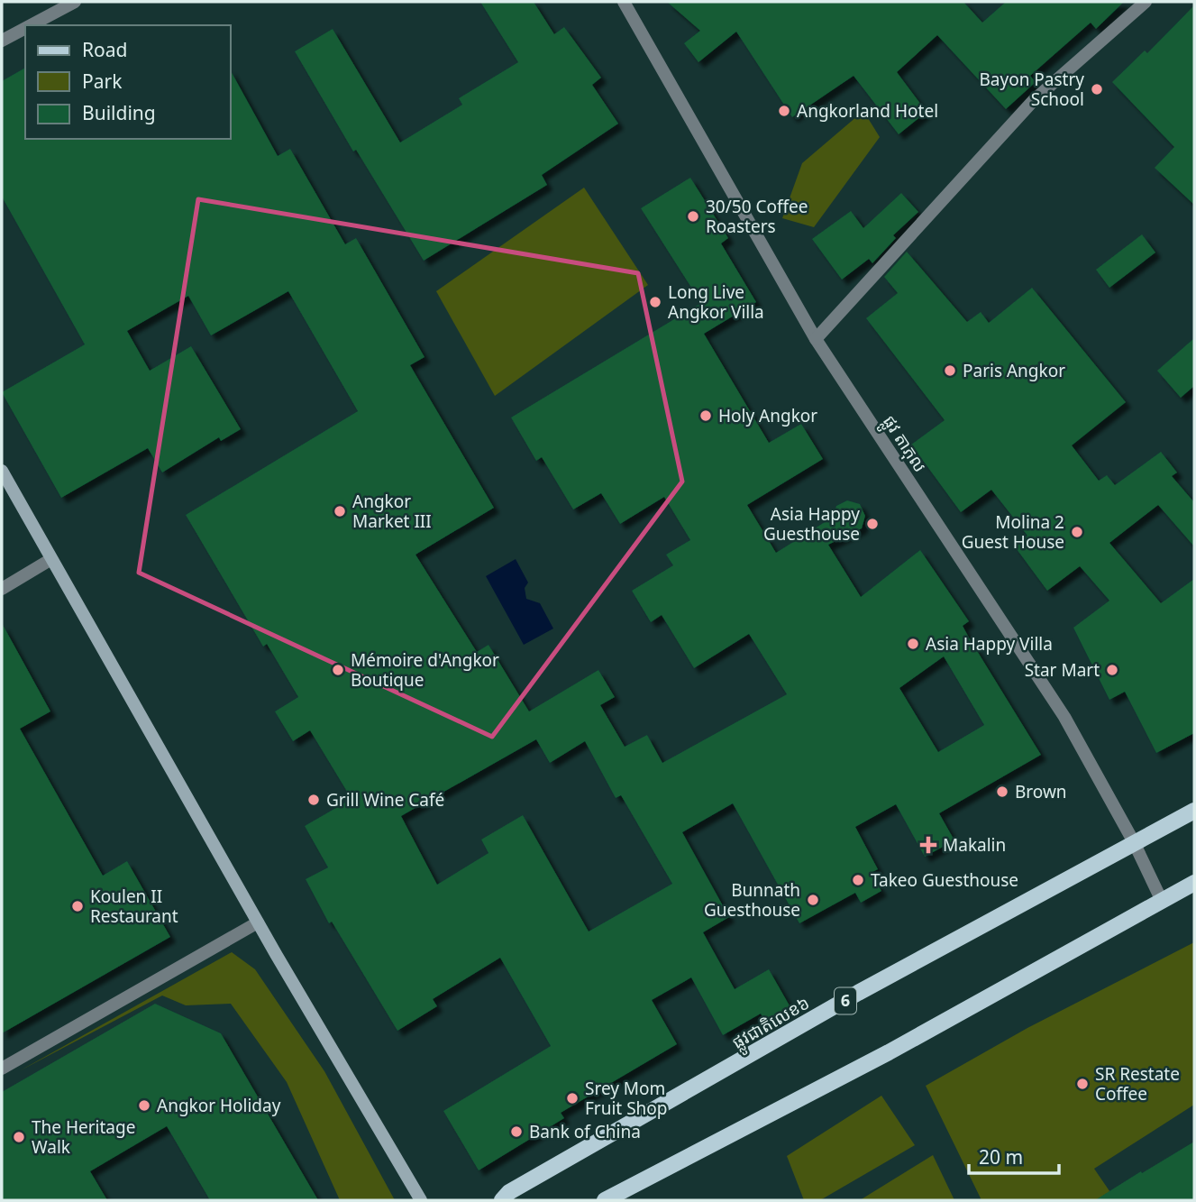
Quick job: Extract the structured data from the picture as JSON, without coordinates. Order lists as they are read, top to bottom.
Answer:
{
  "streets": {
    "main road": ["6", "ផ្លូវជាតិលេខ៦"],
    "street": ["ផ្លូវ តាភុល"]
  },
  "crossings": [
    ["ផ្លូវ តាភុល", "ផ្លូវជាតិលេខ៦"]
  ],
  "places": {
    "other": [
      "Bayon Pastry School",
      "Angkorland Hotel",
      "30/50 Coffee Roasters",
      "Long Live Angkor Villa",
      "Paris Angkor",
      "Holy Angkor",
      "Angkor Market III",
      "Asia Happy Guesthouse",
      "Molina 2 Guest House",
      "Asia Happy Villa",
      "Mémoire d'Angkor Boutique",
      "Star Mart",
      "Brown",
      "Grill Wine Café",
      "Takeo Guesthouse",
      "Bunnath Guesthouse",
      "Koulen II Restaurant",
      "SR Restate Coffee",
      "Srey Mom Fruit Shop",
      "Angkor Holiday",
      "Bank of China",
      "The Heritage Walk"
    ],
    "health": ["Makalin"]
  },
  "legend": ["Road", "Park", "Building"],
  "scale_bar": "20 m"
}
